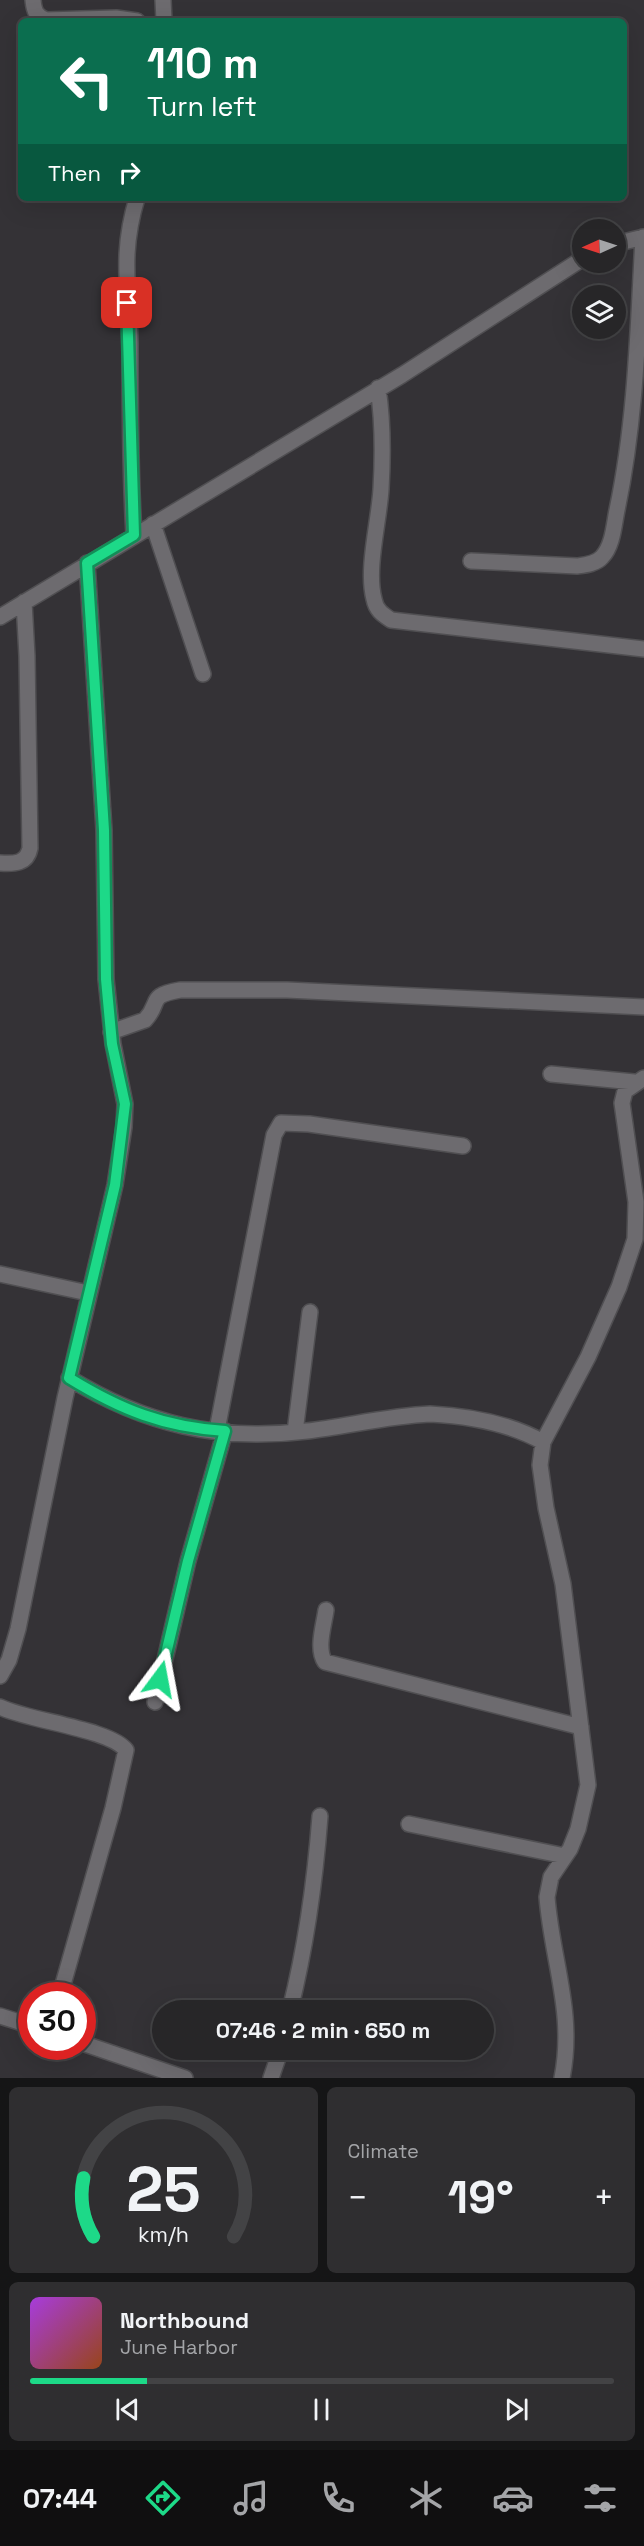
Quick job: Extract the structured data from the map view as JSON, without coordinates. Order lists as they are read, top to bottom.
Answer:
{
  "north": "left",
  "page": {
    "turn": ["110 m", "Turn left"],
    "then": "Then",
    "limit": "30",
    "trip": "07:46 · 2 min · 650 m",
    "tile": "Climate",
    "heat": ["−", "19°", "+"],
    "song": ["Northbound", "June Harbor"],
    "tabs": "07:44",
    "gauge": ["25", "km/h"]
  }
}
